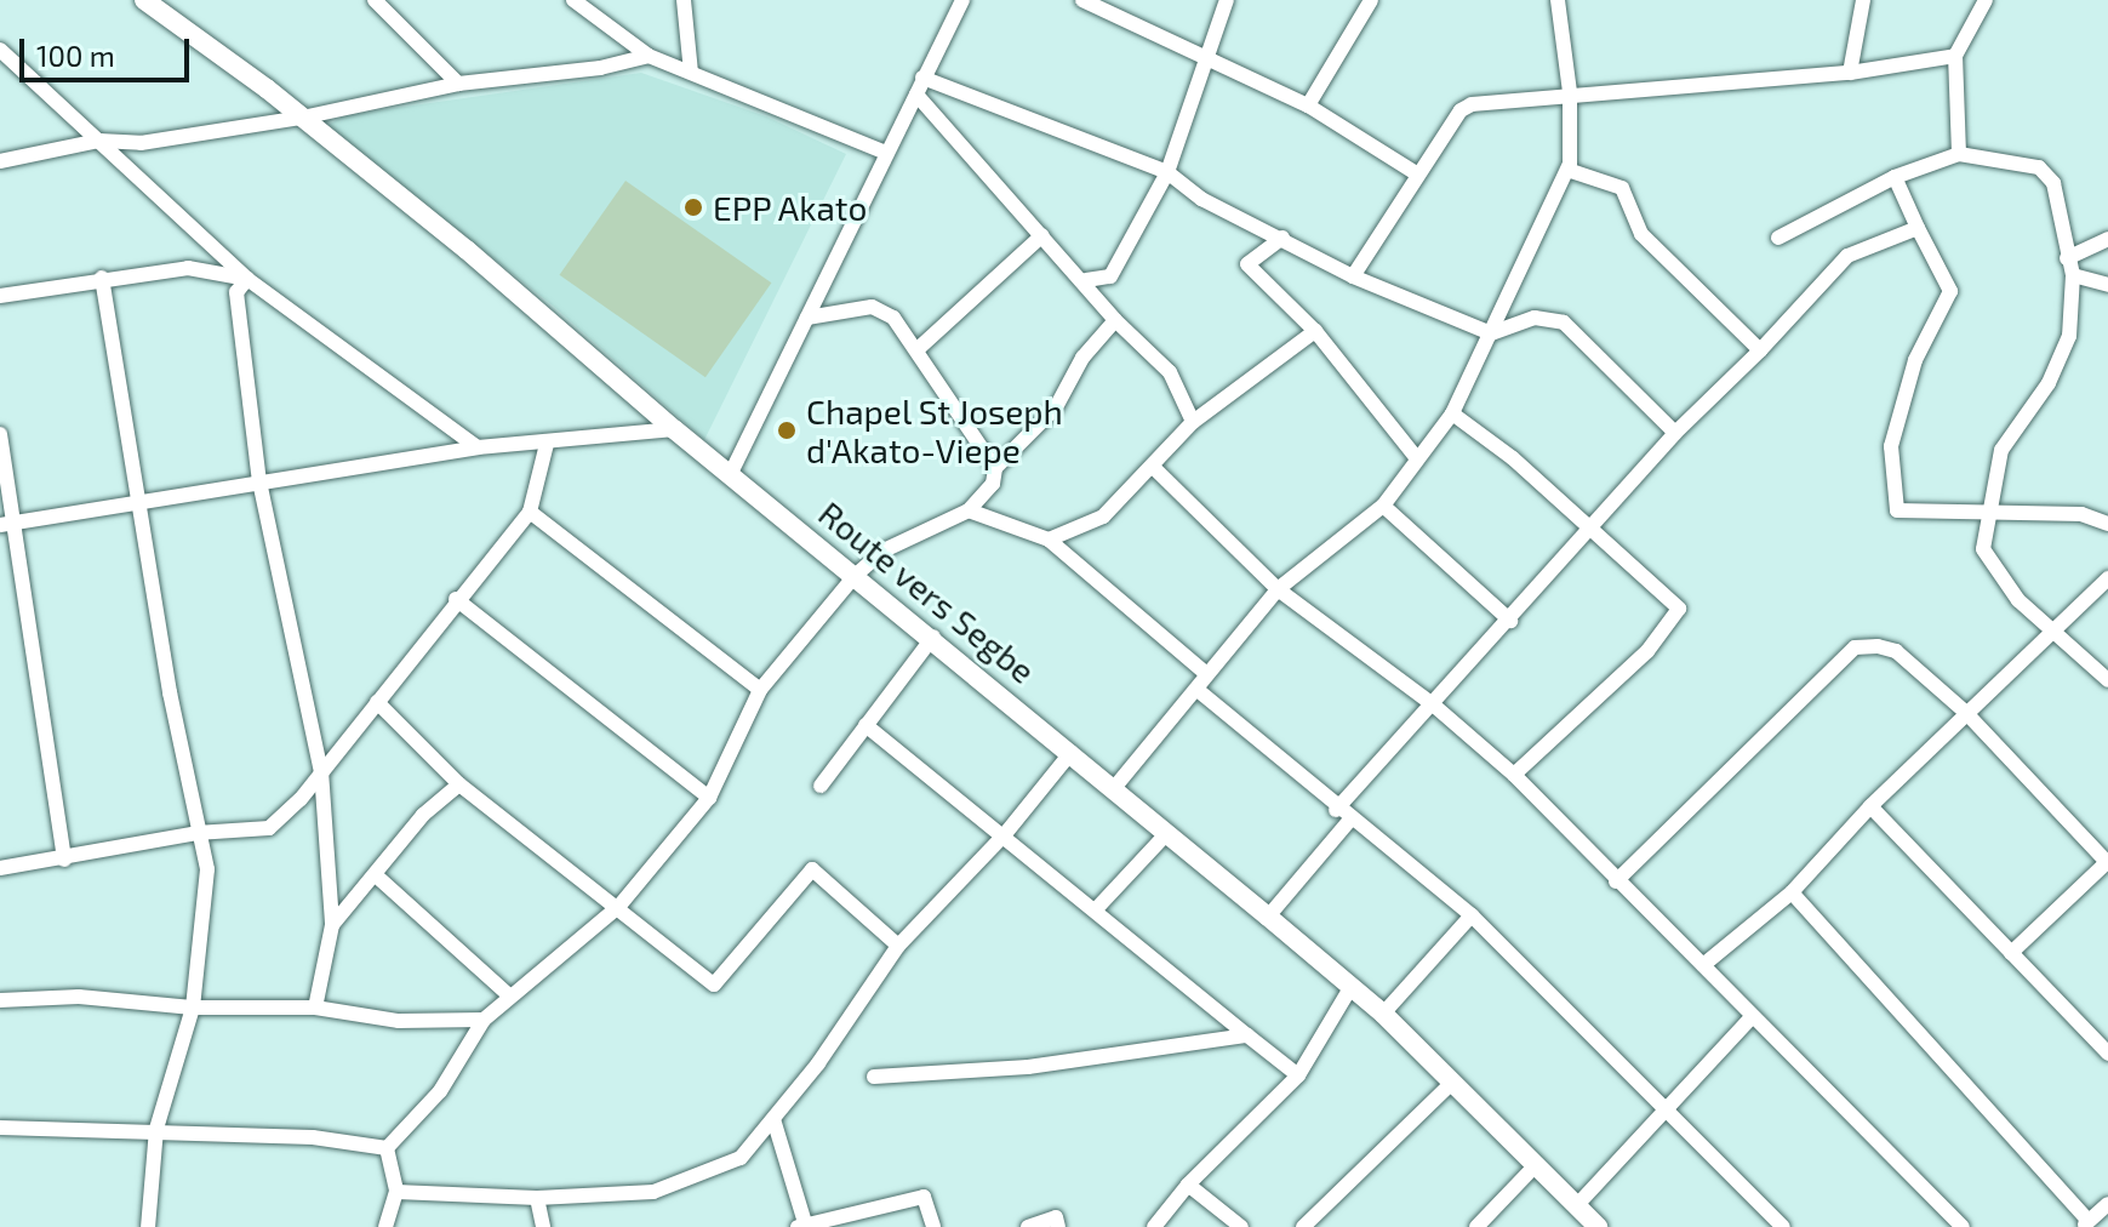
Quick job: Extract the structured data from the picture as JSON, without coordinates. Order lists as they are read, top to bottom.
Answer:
{
  "streets": {
    "main road": ["Route vers Segbe"]
  },
  "places": ["EPP Akato", "Chapel St Joseph d'Akato-Viepe"],
  "scale_bar": "100 m"
}
